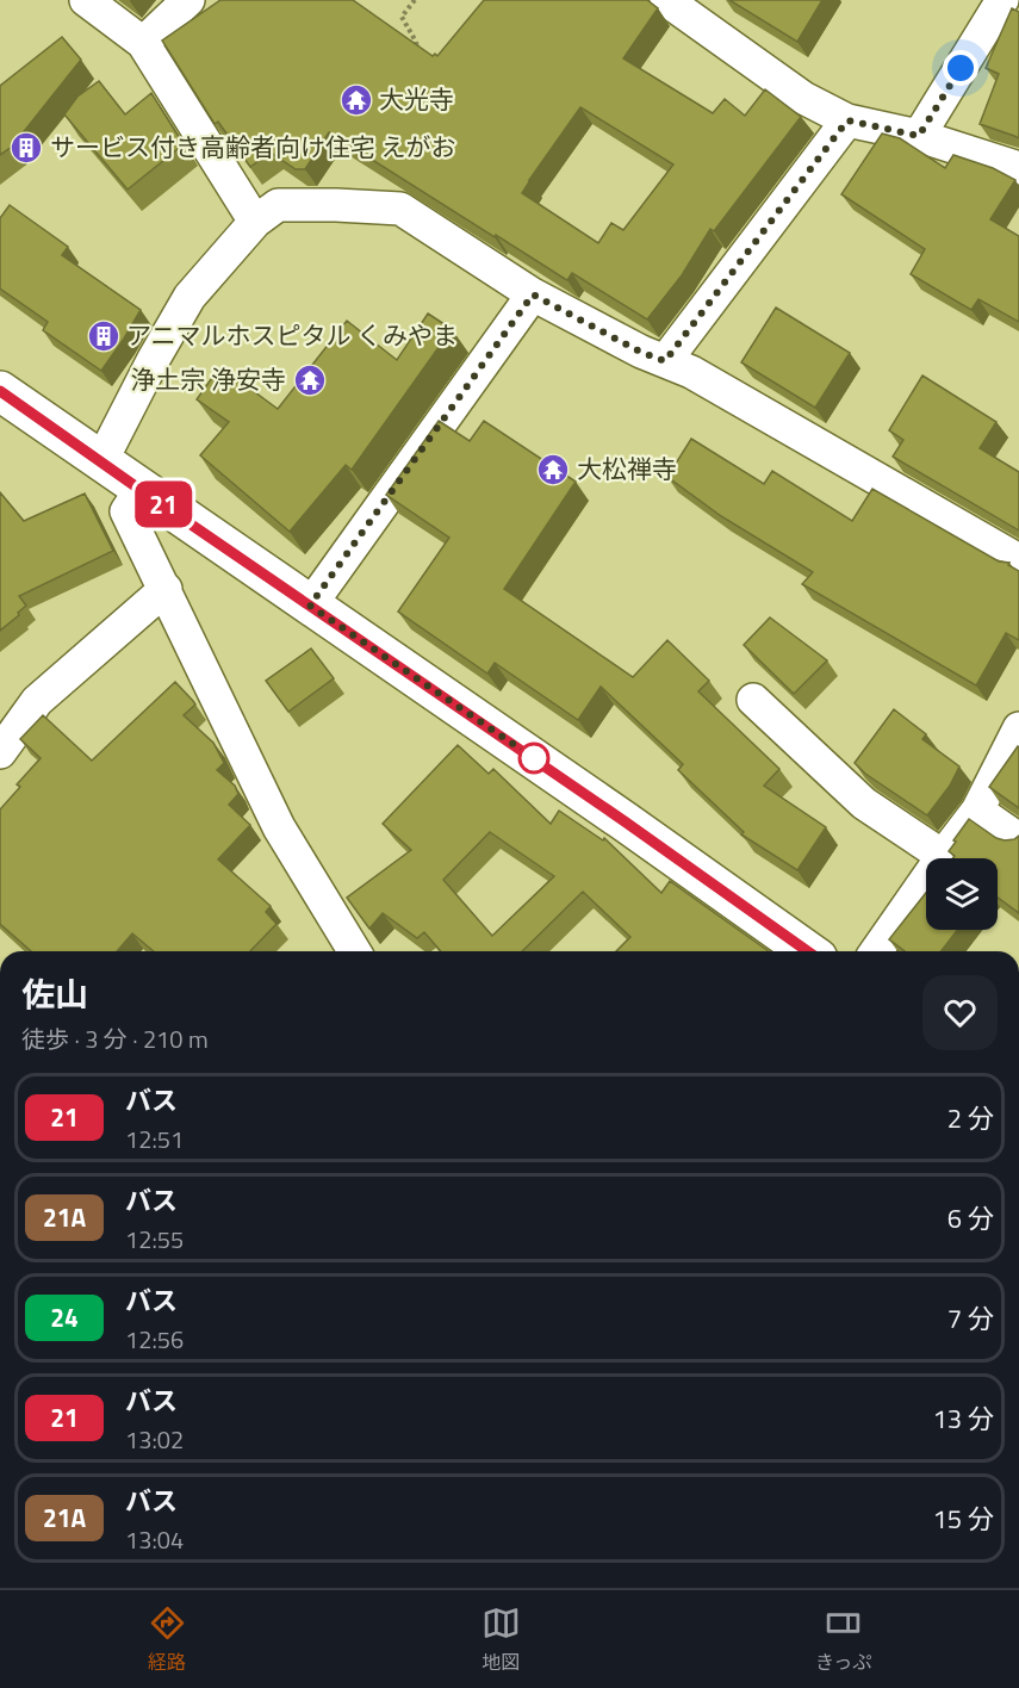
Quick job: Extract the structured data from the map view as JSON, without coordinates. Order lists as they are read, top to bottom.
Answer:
{
  "places": {
    "temple": ["大光寺", "浄土宗 浄安寺", "大松禅寺"],
    "building": ["サービス付き高齢者向け住宅 えがお", "アニマルホスピタル くみやま"]
  },
  "lines": ["bus line 21"],
  "page": {
    "on_map": "21",
    "heading": ["佐山", "徒歩 · 3 分 · 210 m"],
    "list": [
      {
        "mark": "21",
        "name": "バス",
        "note": "12:51",
        "value": "2 分"
      },
      {
        "mark": "21A",
        "name": "バス",
        "note": "12:55",
        "value": "6 分"
      },
      {
        "mark": "24",
        "name": "バス",
        "note": "12:56",
        "value": "7 分"
      },
      {
        "mark": "21",
        "name": "バス",
        "note": "13:02",
        "value": "13 分"
      },
      {
        "mark": "21A",
        "name": "バス",
        "note": "13:04",
        "value": "15 分"
      }
    ],
    "tabs": ["経路", "地図", "きっぷ"]
  }
}
